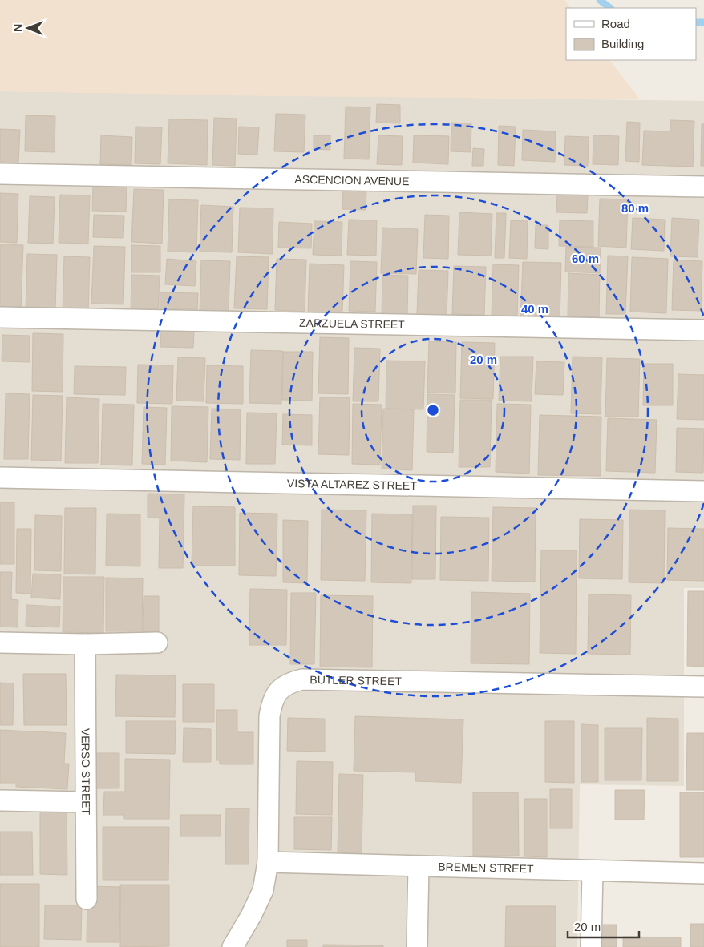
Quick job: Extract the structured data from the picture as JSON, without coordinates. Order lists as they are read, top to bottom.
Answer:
{
  "streets": {
    "street": [
      "ASCENCION AVENUE",
      "ZARZUELA STREET",
      "VISTA ALTAREZ STREET",
      "BUTLER STREET",
      "VERSO STREET",
      "BREMEN STREET"
    ]
  },
  "crossings": [
    ["BUTLER STREET", "BREMEN STREET"]
  ],
  "legend": ["Road", "Building"],
  "scale_bar": "20 m",
  "north": "left",
  "rings": [
    "80 m",
    "60 m",
    "40 m",
    "20 m"
  ]
}
